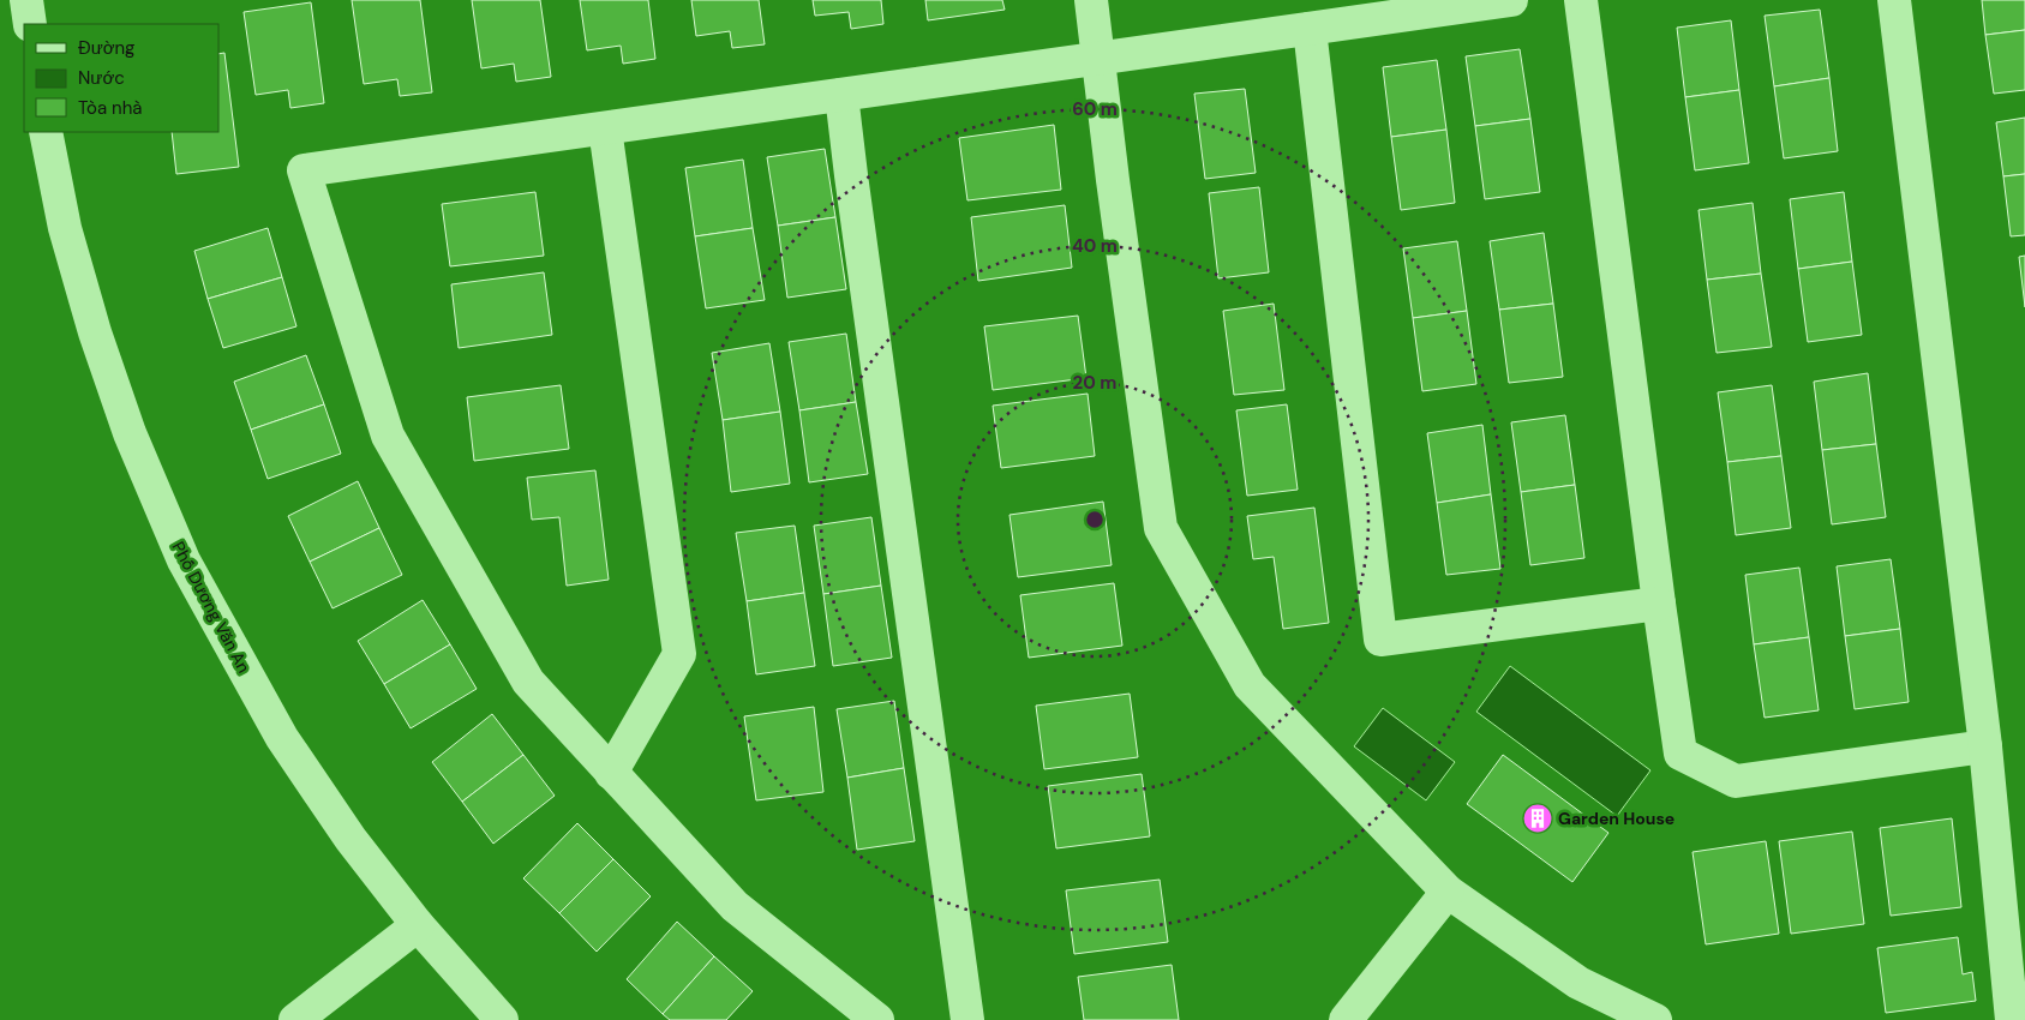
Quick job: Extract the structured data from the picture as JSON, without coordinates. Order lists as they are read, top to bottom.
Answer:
{
  "streets": {
    "street": ["Phố Dương Văn An"]
  },
  "places": {
    "building": ["Garden House"]
  },
  "legend": ["Đường", "Nước", "Tòa nhà"],
  "rings": ["60 m", "40 m", "20 m"]
}
